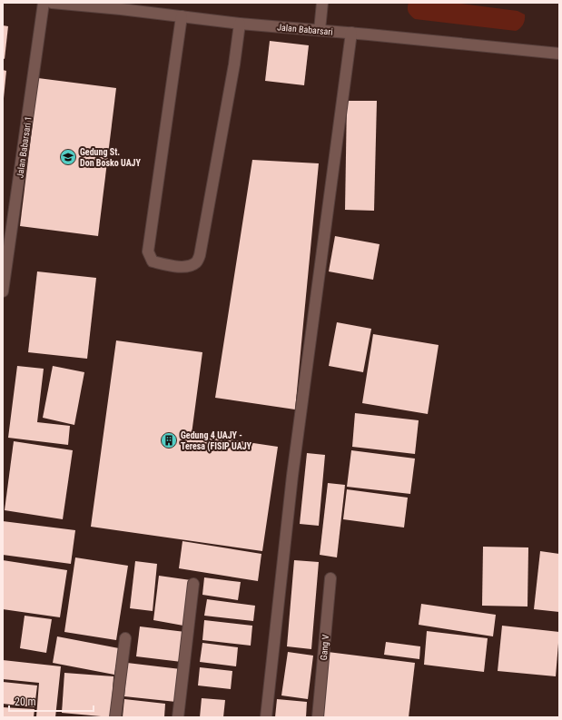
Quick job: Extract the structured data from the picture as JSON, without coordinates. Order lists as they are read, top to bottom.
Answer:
{
  "streets": {
    "street": ["Jalan Babarsari", "Jalan Babarsari 1", "Gang V"]
  },
  "places": {
    "school or university": ["Gedung St. Don Bosko UAJY"],
    "building": ["Gedung 4 UAJY - Teresa (FISIP UAJY"]
  },
  "scale_bar": "20 m"
}
